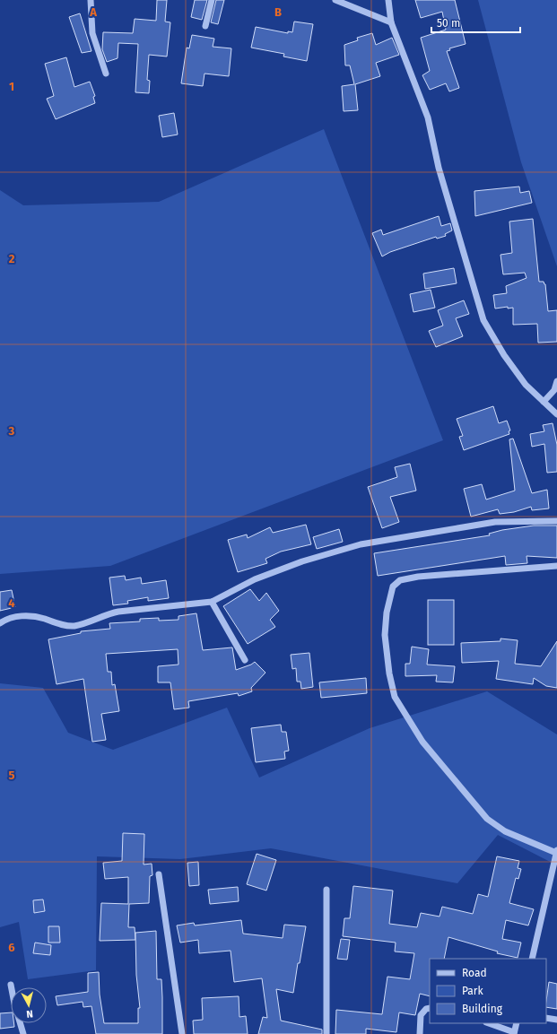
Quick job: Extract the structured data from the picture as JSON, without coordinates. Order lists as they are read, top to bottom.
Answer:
{
  "legend": ["Road", "Park", "Building"],
  "scale_bar": "50 m",
  "north": "bottom",
  "grid": {
    "columns": ["A", "B"],
    "rows": [
      "1",
      "2",
      "3",
      "4",
      "5",
      "6"
    ]
  }
}
